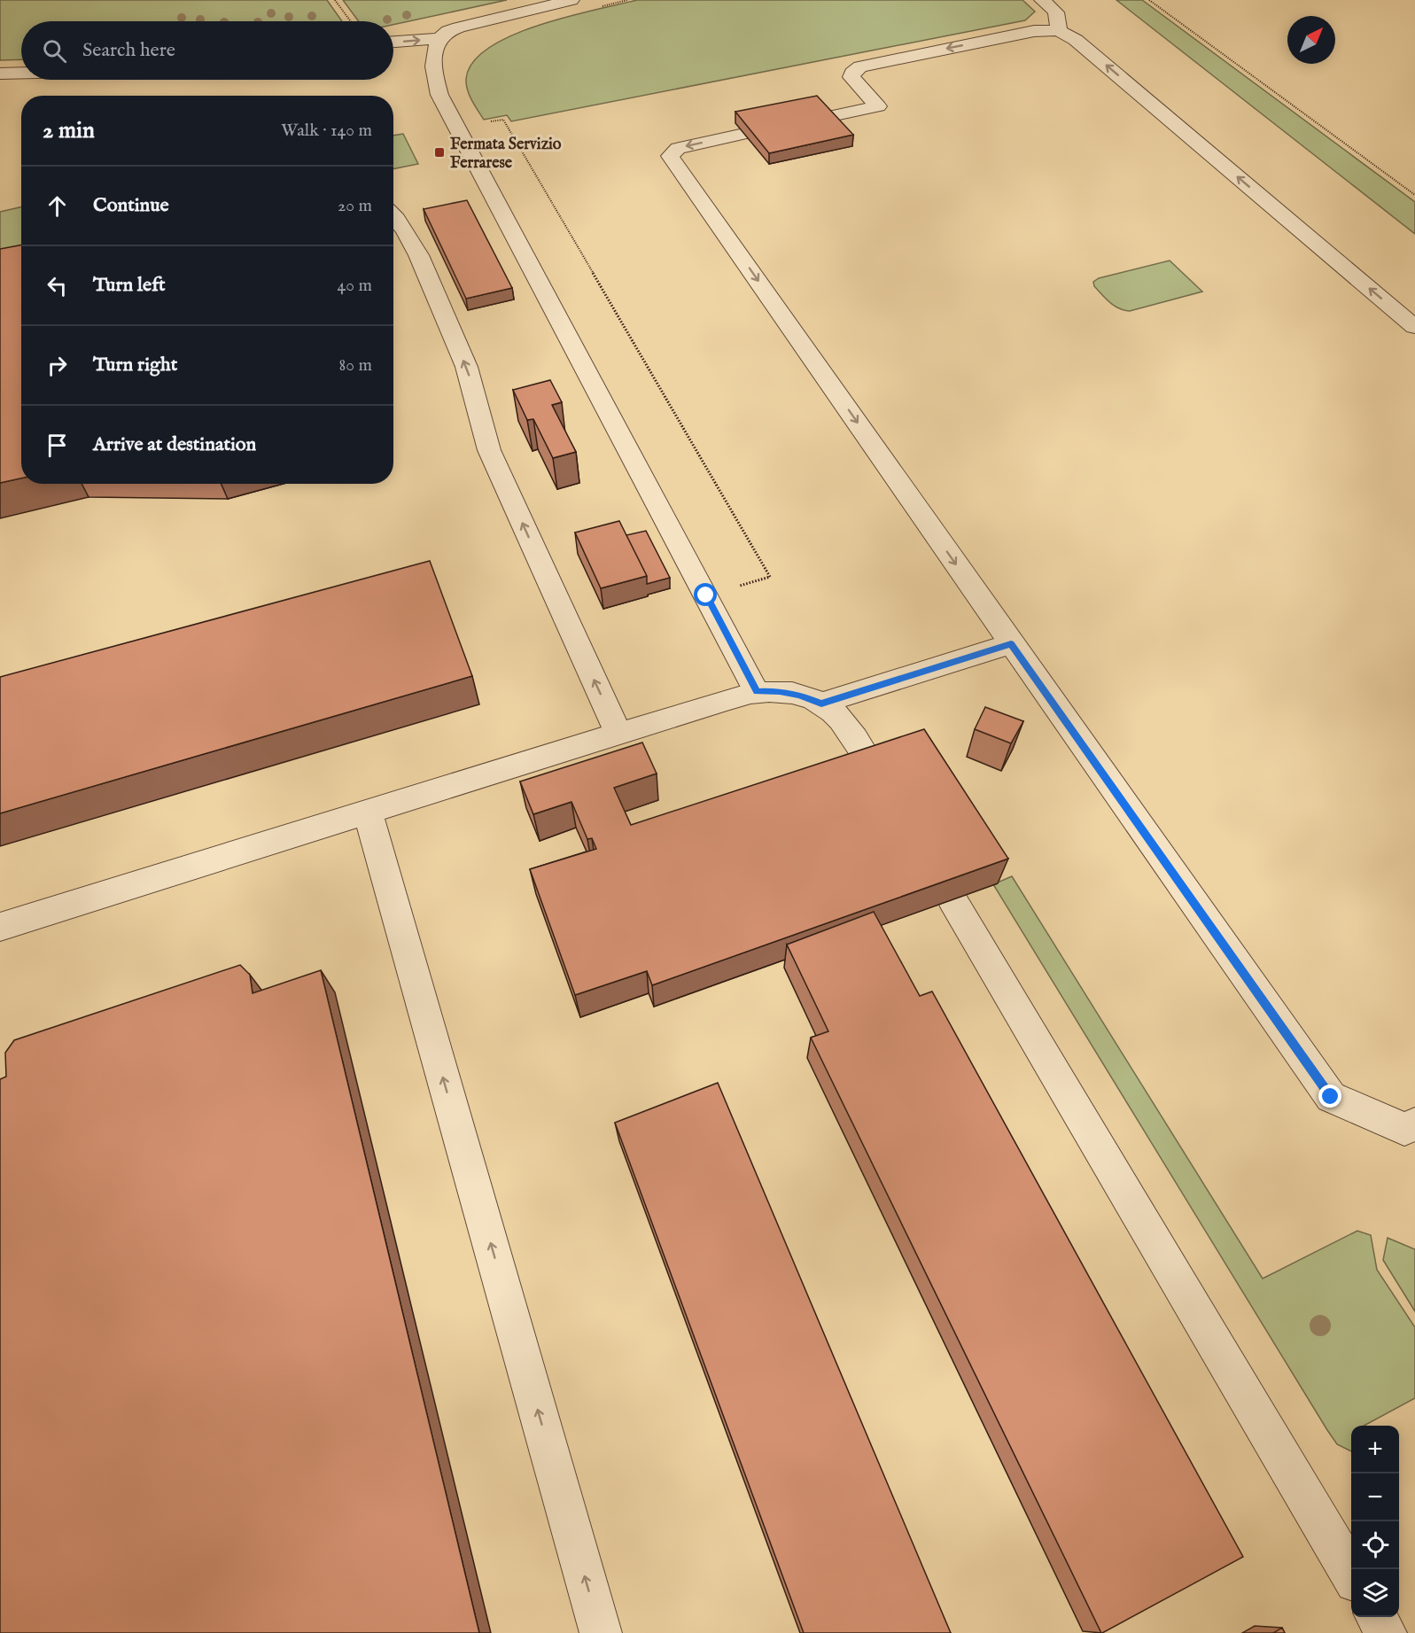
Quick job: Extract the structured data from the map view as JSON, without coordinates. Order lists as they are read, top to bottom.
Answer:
{
  "places": {
    "transit": ["Fermata Servizio Ferrarese"]
  },
  "north": "top right",
  "page": {
    "search": "Search here",
    "heading": ["2 min", "Walk · 140 m"],
    "list": [
      ["Continue", "20 m"],
      ["Turn left", "40 m"],
      ["Turn right", "80 m"],
      "Arrive at destination"
    ],
    "map_buttons": ["+", "−"]
  }
}
